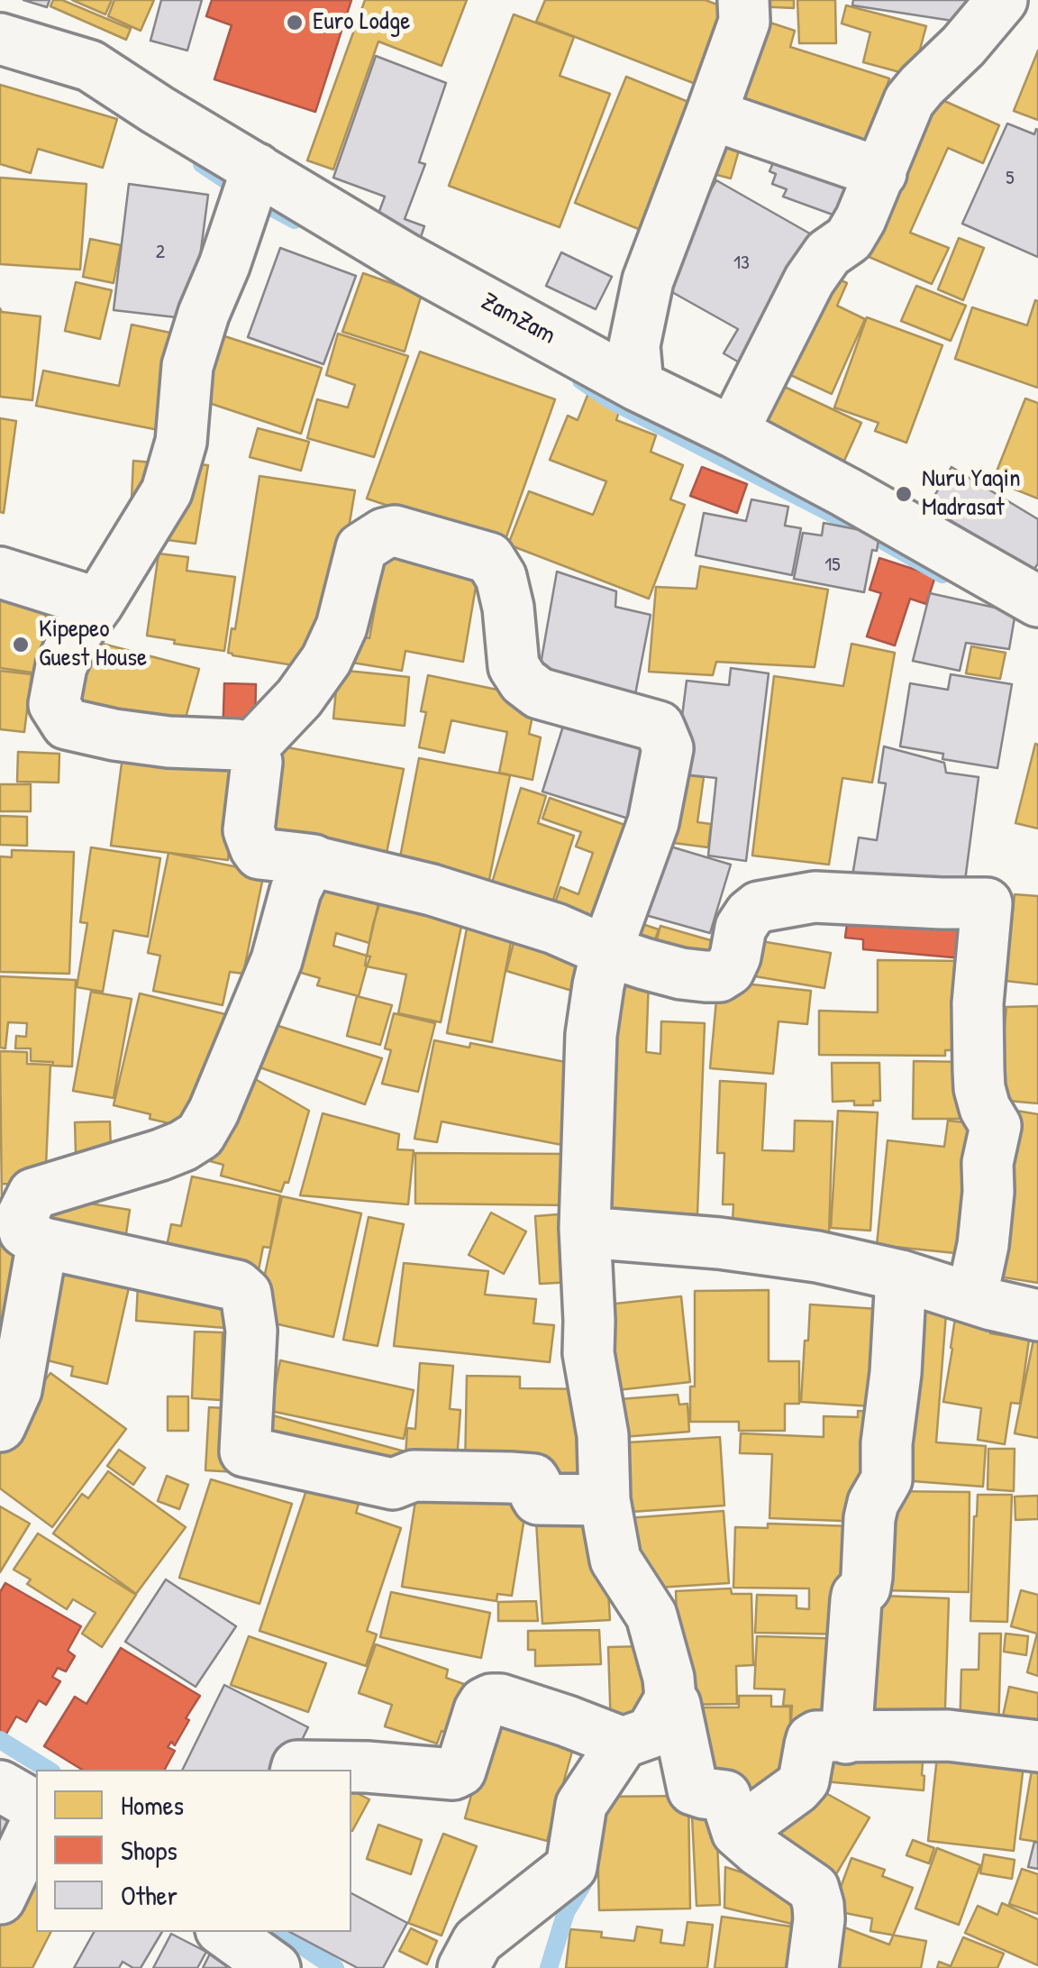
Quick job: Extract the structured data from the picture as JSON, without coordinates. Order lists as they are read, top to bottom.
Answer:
{
  "streets": {
    "street": ["ZamZam"]
  },
  "places": ["Euro Lodge", "Nuru Yaqin Madrasat", "Kipepeo Guest House"],
  "house_numbers": [
    "5",
    "2",
    "13",
    "15"
  ],
  "legend": ["Homes", "Shops", "Other"]
}
